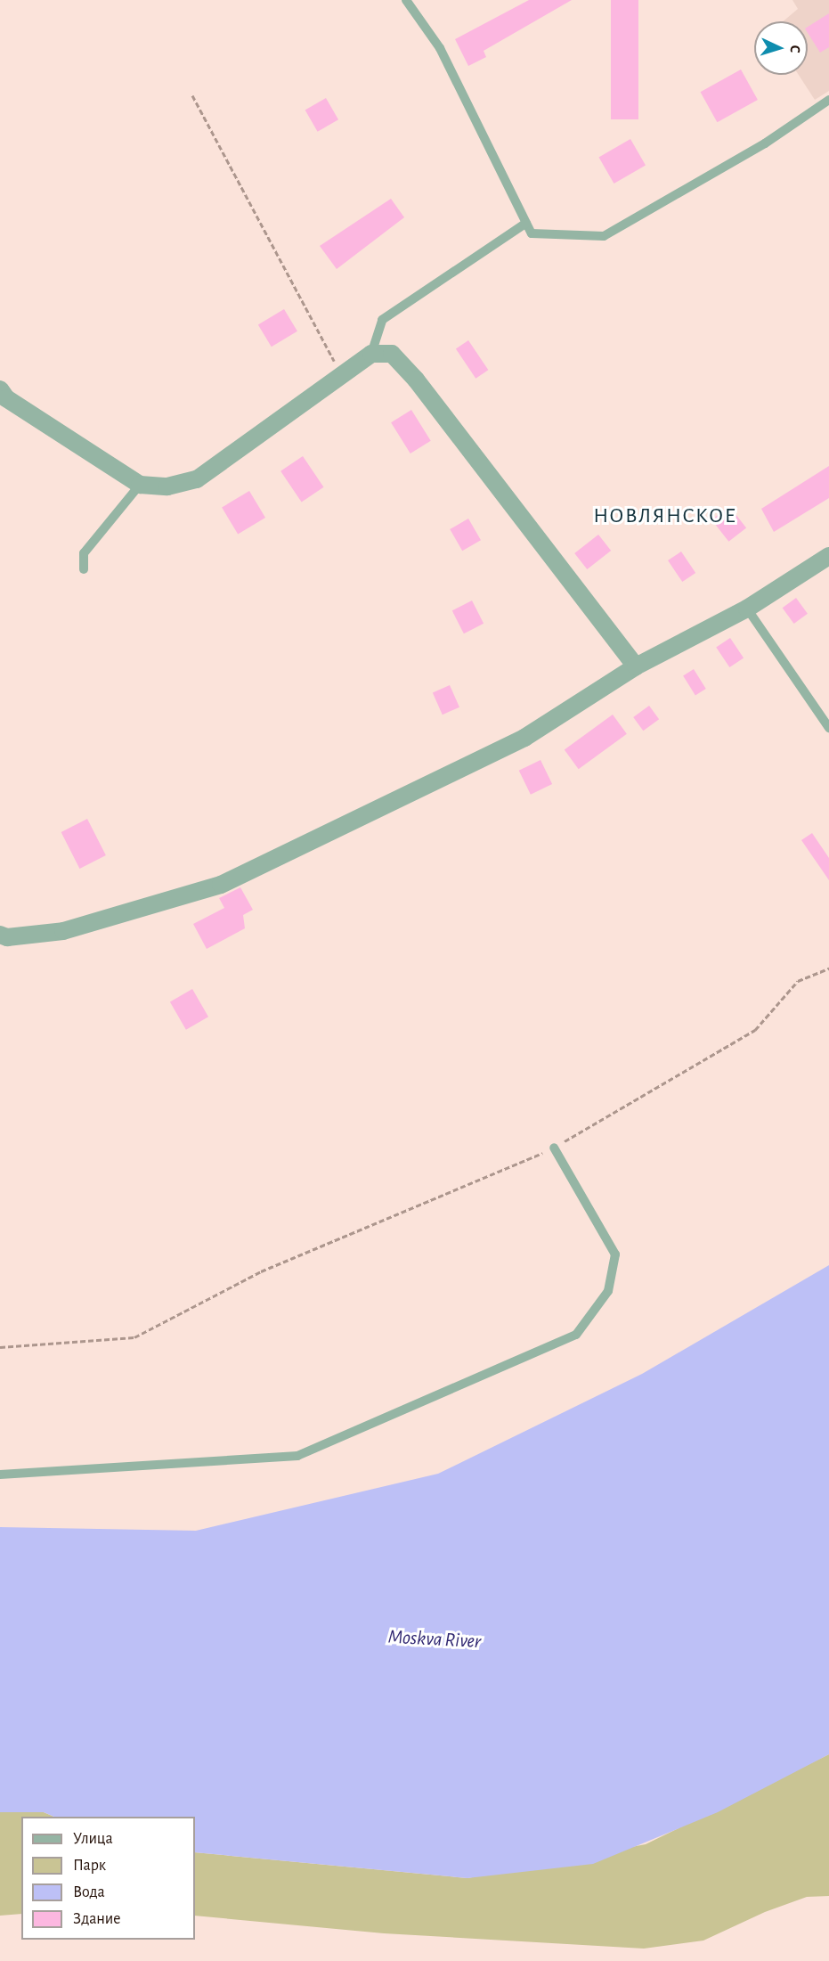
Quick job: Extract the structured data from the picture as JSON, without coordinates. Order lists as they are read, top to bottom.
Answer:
{
  "districts": ["НОВЛЯНСКОЕ"],
  "water": ["Moskva River"],
  "legend": [
    "Улица",
    "Парк",
    "Вода",
    "Здание"
  ],
  "north": "right"
}
